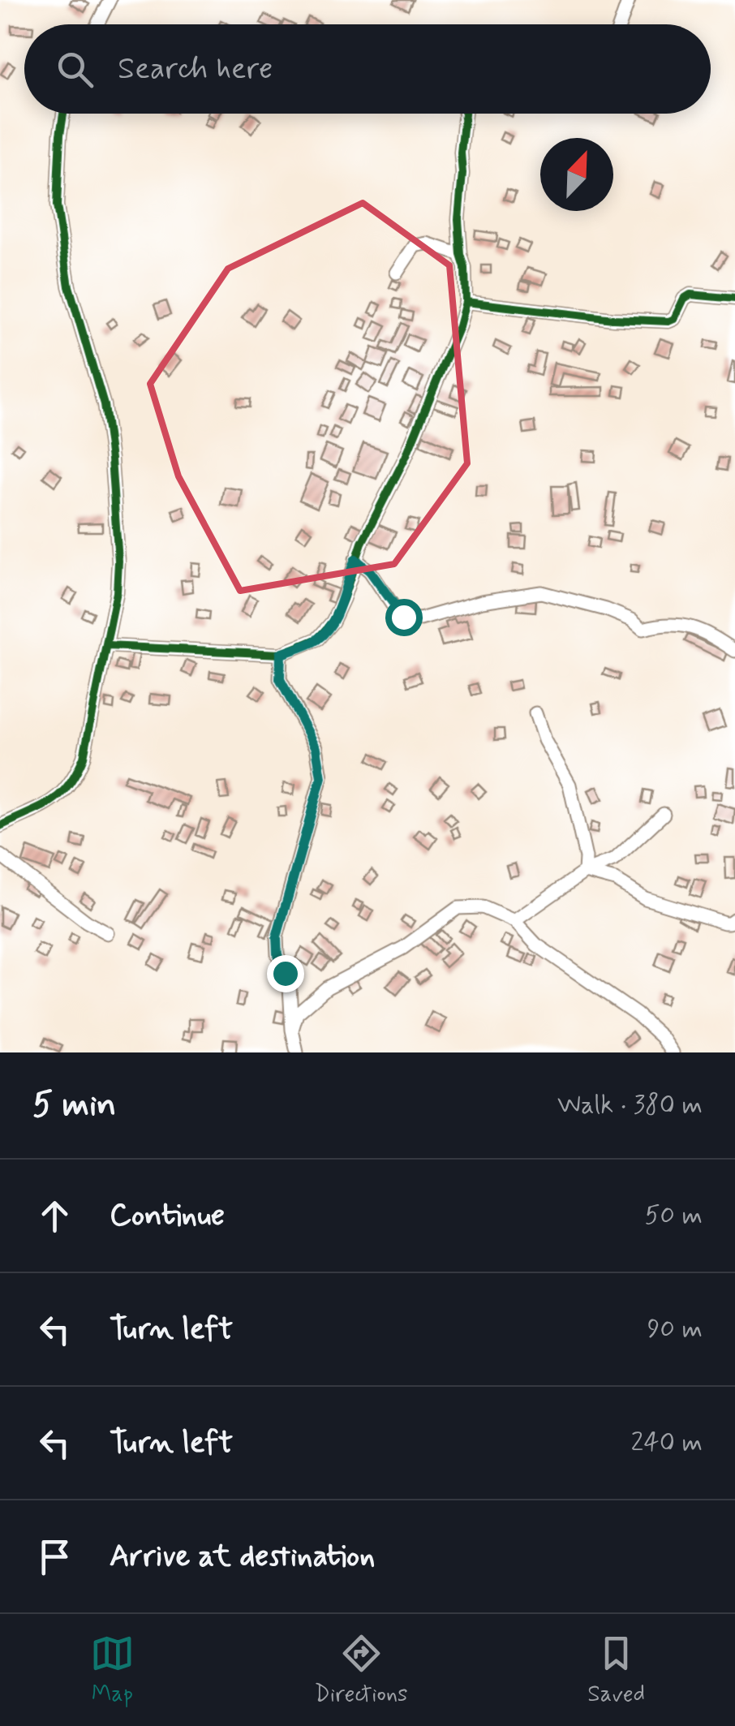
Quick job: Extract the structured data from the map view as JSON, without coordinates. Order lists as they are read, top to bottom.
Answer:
{
  "north": "top right",
  "page": {
    "search": "Search here",
    "heading": ["5 min", "Walk · 380 m"],
    "list": [
      ["Continue", "50 m"],
      ["Turn left", "90 m"],
      ["Turn left", "240 m"],
      "Arrive at destination"
    ],
    "nav": ["Map", "Directions", "Saved"]
  }
}
